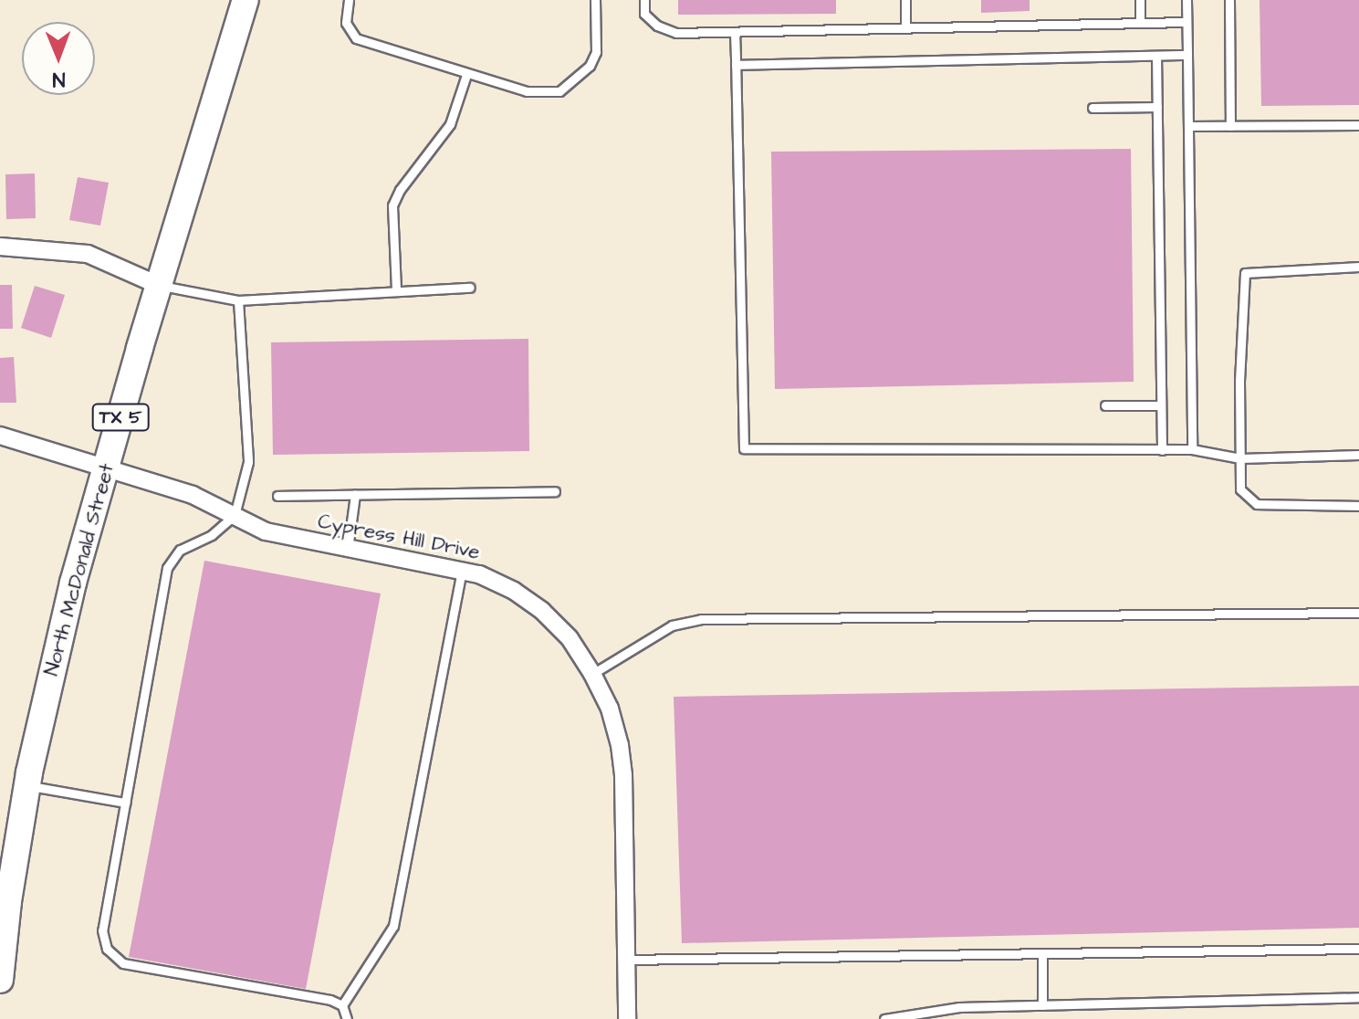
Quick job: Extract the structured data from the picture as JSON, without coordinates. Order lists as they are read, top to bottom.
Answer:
{
  "streets": {
    "main road": ["TX 5", "North McDonald Street"],
    "street": ["Cypress Hill Drive"]
  },
  "crossings": [
    ["Cypress Hill Drive", "North McDonald Street"]
  ],
  "north": "bottom"
}
